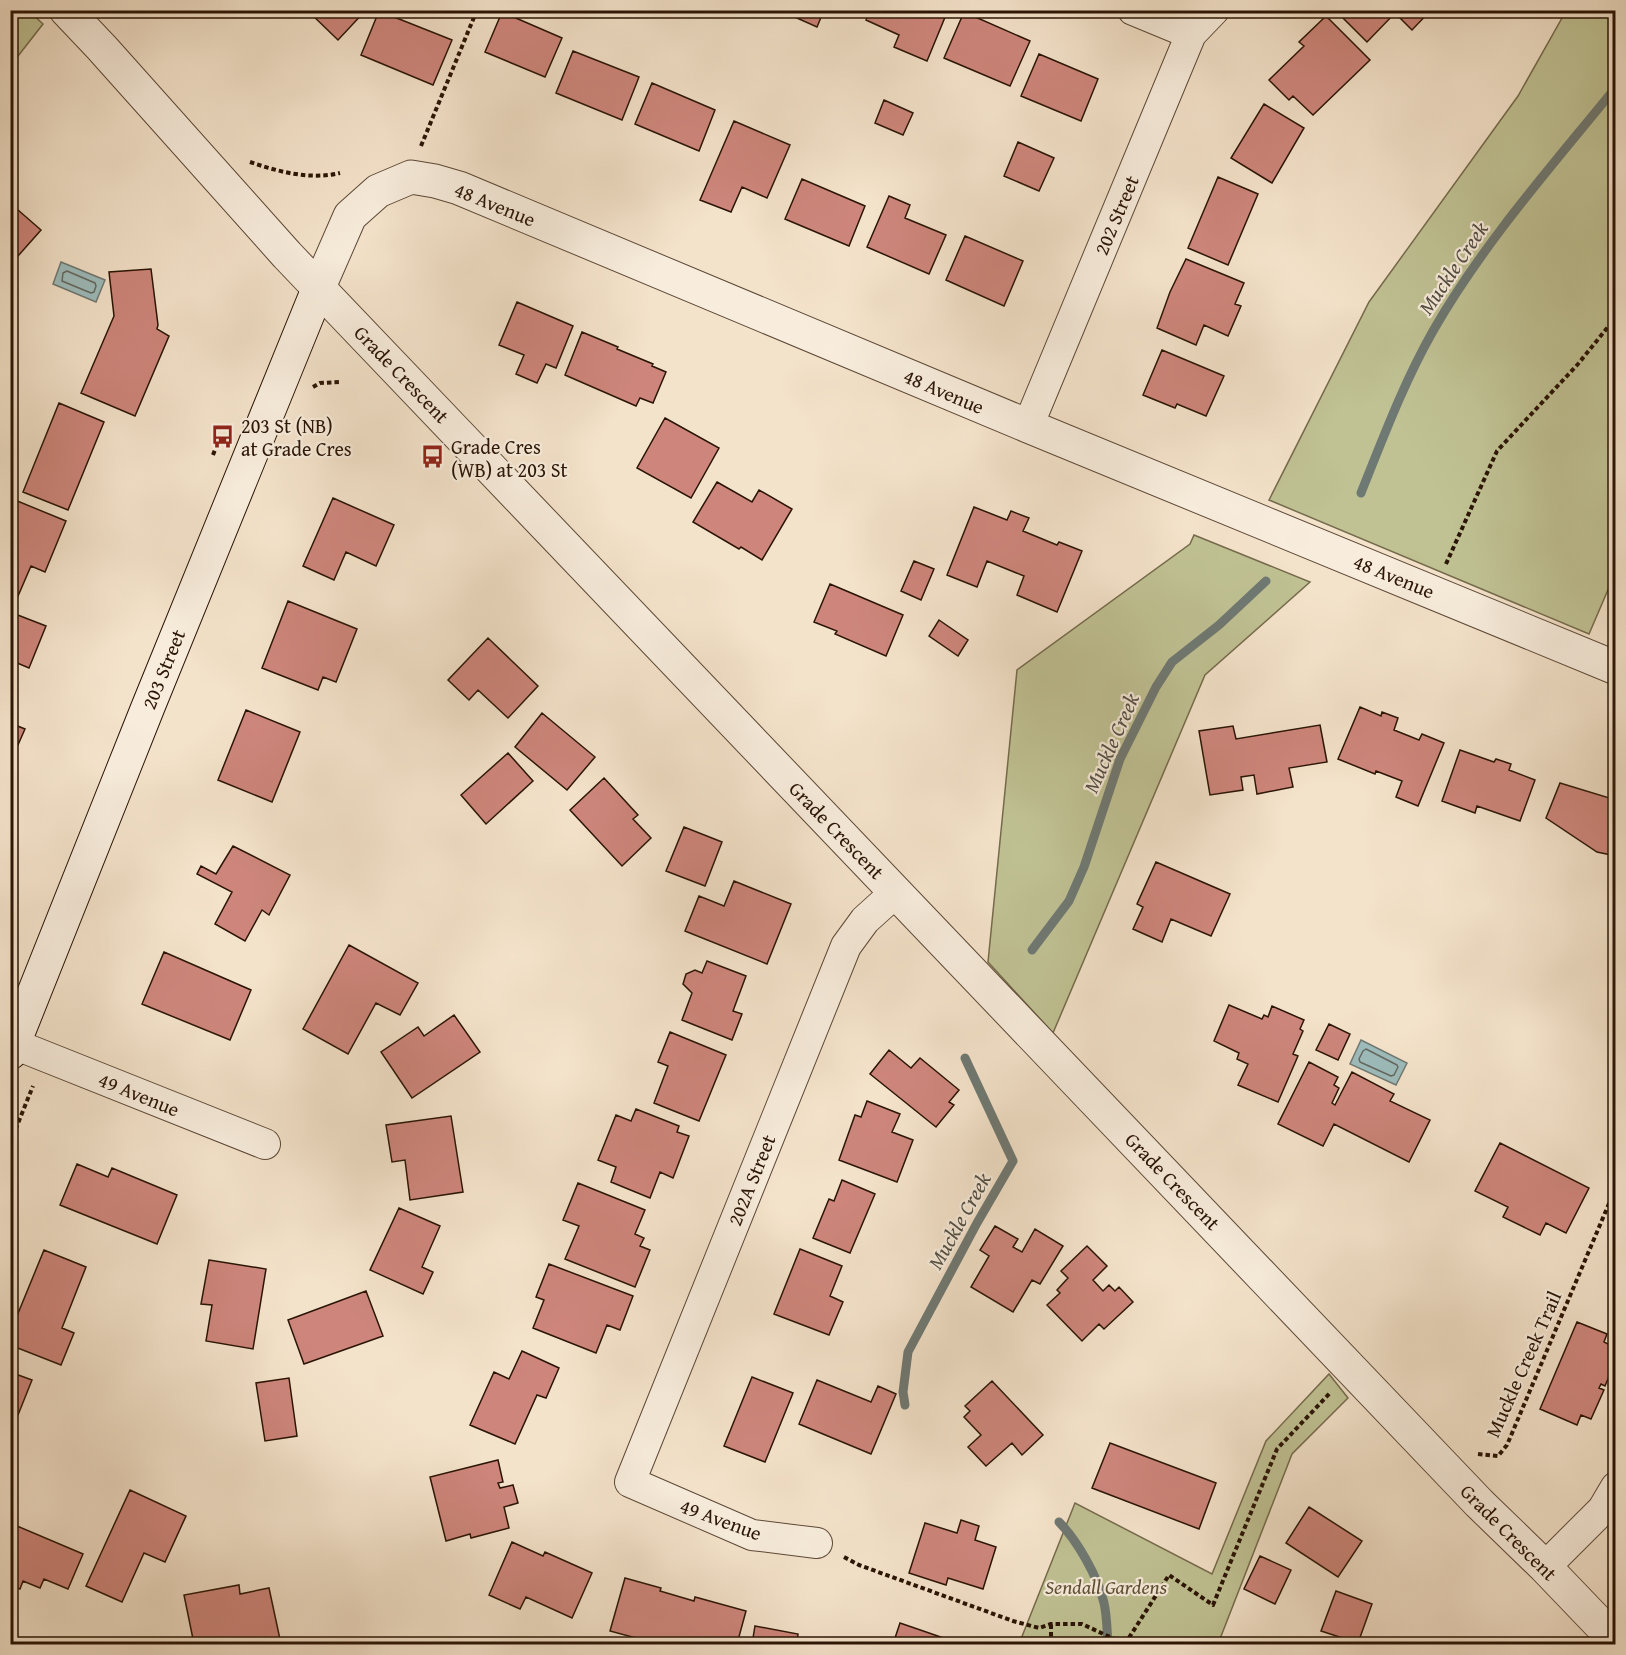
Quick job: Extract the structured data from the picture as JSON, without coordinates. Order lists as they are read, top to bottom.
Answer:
{
  "streets": {
    "street": [
      "48 Avenue",
      "202 Street",
      "Grade Crescent",
      "203 Street",
      "49 Avenue",
      "202A Street"
    ],
    "path": ["Muckle Creek Trail"]
  },
  "crossings": [
    ["48 Avenue", "202 Street"],
    ["48 Avenue", "Grade Crescent"],
    ["48 Avenue", "203 Street"],
    ["Grade Crescent", "203 Street"],
    ["Grade Crescent", "202A Street"],
    ["203 Street", "49 Avenue"],
    ["49 Avenue", "202A Street"]
  ],
  "water": ["Muckle Creek"],
  "parks": ["Sendall Gardens"],
  "places": {
    "bus stop": ["203 St (NB) at Grade Cres", "Grade Cres (WB) at 203 St"]
  }
}
